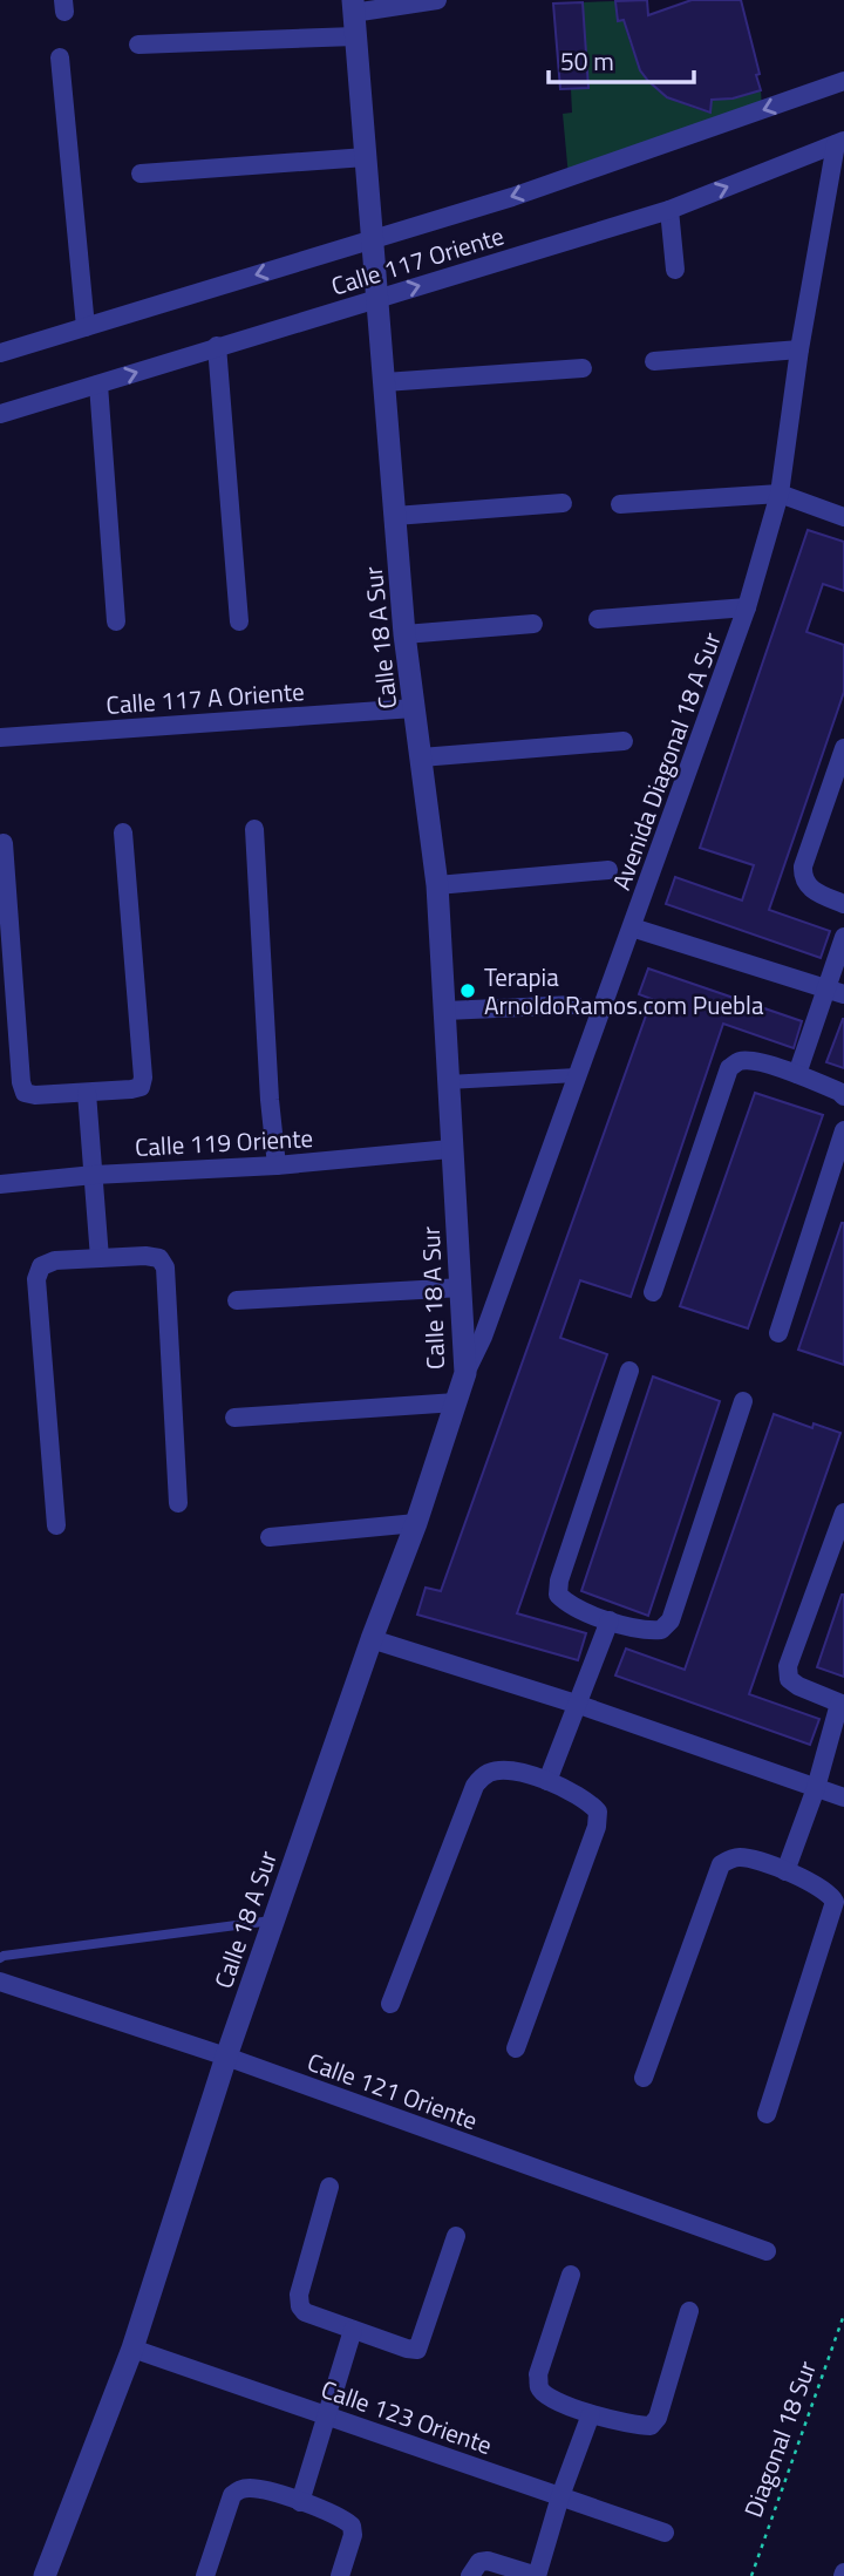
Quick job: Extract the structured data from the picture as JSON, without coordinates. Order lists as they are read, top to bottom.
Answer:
{
  "streets": {
    "street": [
      "Calle 117 Oriente",
      "Calle 18 A Sur",
      "Calle 117 A Oriente",
      "Avenida Diagonal 18 A Sur",
      "Calle 119 Oriente",
      "Calle 121 Oriente",
      "Calle 123 Oriente"
    ],
    "path": ["Diagonal 18 Sur"]
  },
  "crossings": [
    ["Calle 117 Oriente", "Calle 18 A Sur"],
    ["Calle 117 Oriente", "Avenida Diagonal 18 A Sur"],
    ["Calle 18 A Sur", "Calle 117 A Oriente"],
    ["Calle 18 A Sur", "Avenida Diagonal 18 A Sur"],
    ["Calle 18 A Sur", "Calle 119 Oriente"],
    ["Calle 18 A Sur", "Calle 121 Oriente"],
    ["Calle 18 A Sur", "Calle 123 Oriente"]
  ],
  "places": ["Terapia ArnoldoRamos.com Puebla"],
  "scale_bar": "50 m"
}
